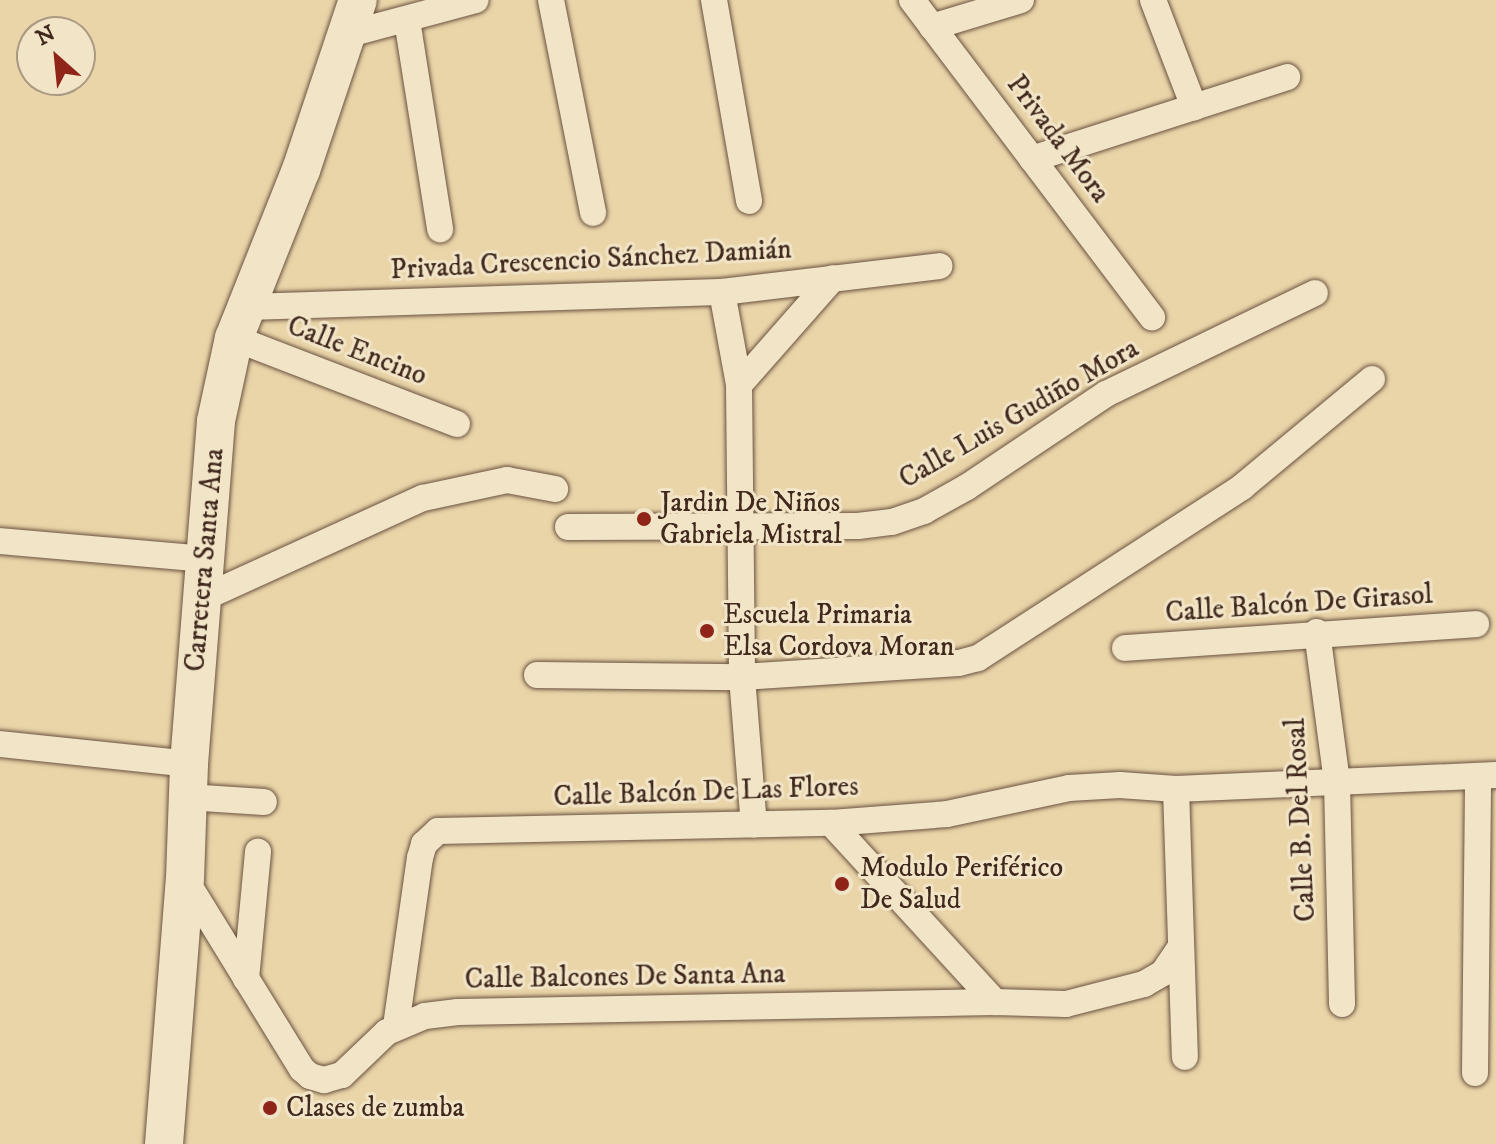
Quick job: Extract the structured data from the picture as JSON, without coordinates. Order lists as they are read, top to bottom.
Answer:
{
  "streets": {
    "main road": ["Carretera Santa Ana"],
    "street": [
      "Privada Mora",
      "Privada Crescencio Sánchez Damián",
      "Calle Encino",
      "Calle Luis Gudiño Mora",
      "Calle Balcón De Girasol",
      "Calle Balcón De Las Flores",
      "Calle B. Del Rosal",
      "Calle Balcones De Santa Ana"
    ]
  },
  "crossings": [
    ["Privada Crescencio Sánchez Damián", "Calle Encino"],
    ["Privada Crescencio Sánchez Damián", "Carretera Santa Ana"],
    ["Calle Encino", "Carretera Santa Ana"],
    ["Carretera Santa Ana", "Calle Balcones De Santa Ana"],
    ["Calle Balcón De Girasol", "Calle B. Del Rosal"],
    ["Calle Balcón De Las Flores", "Calle B. Del Rosal"],
    ["Calle Balcón De Las Flores", "Calle Balcones De Santa Ana"]
  ],
  "places": [
    "Jardin De Niños Gabriela Mistral",
    "Escuela Primaria Elsa Cordova Moran",
    "Modulo Periférico De Salud",
    "Clases de zumba"
  ],
  "north": "top left"
}
